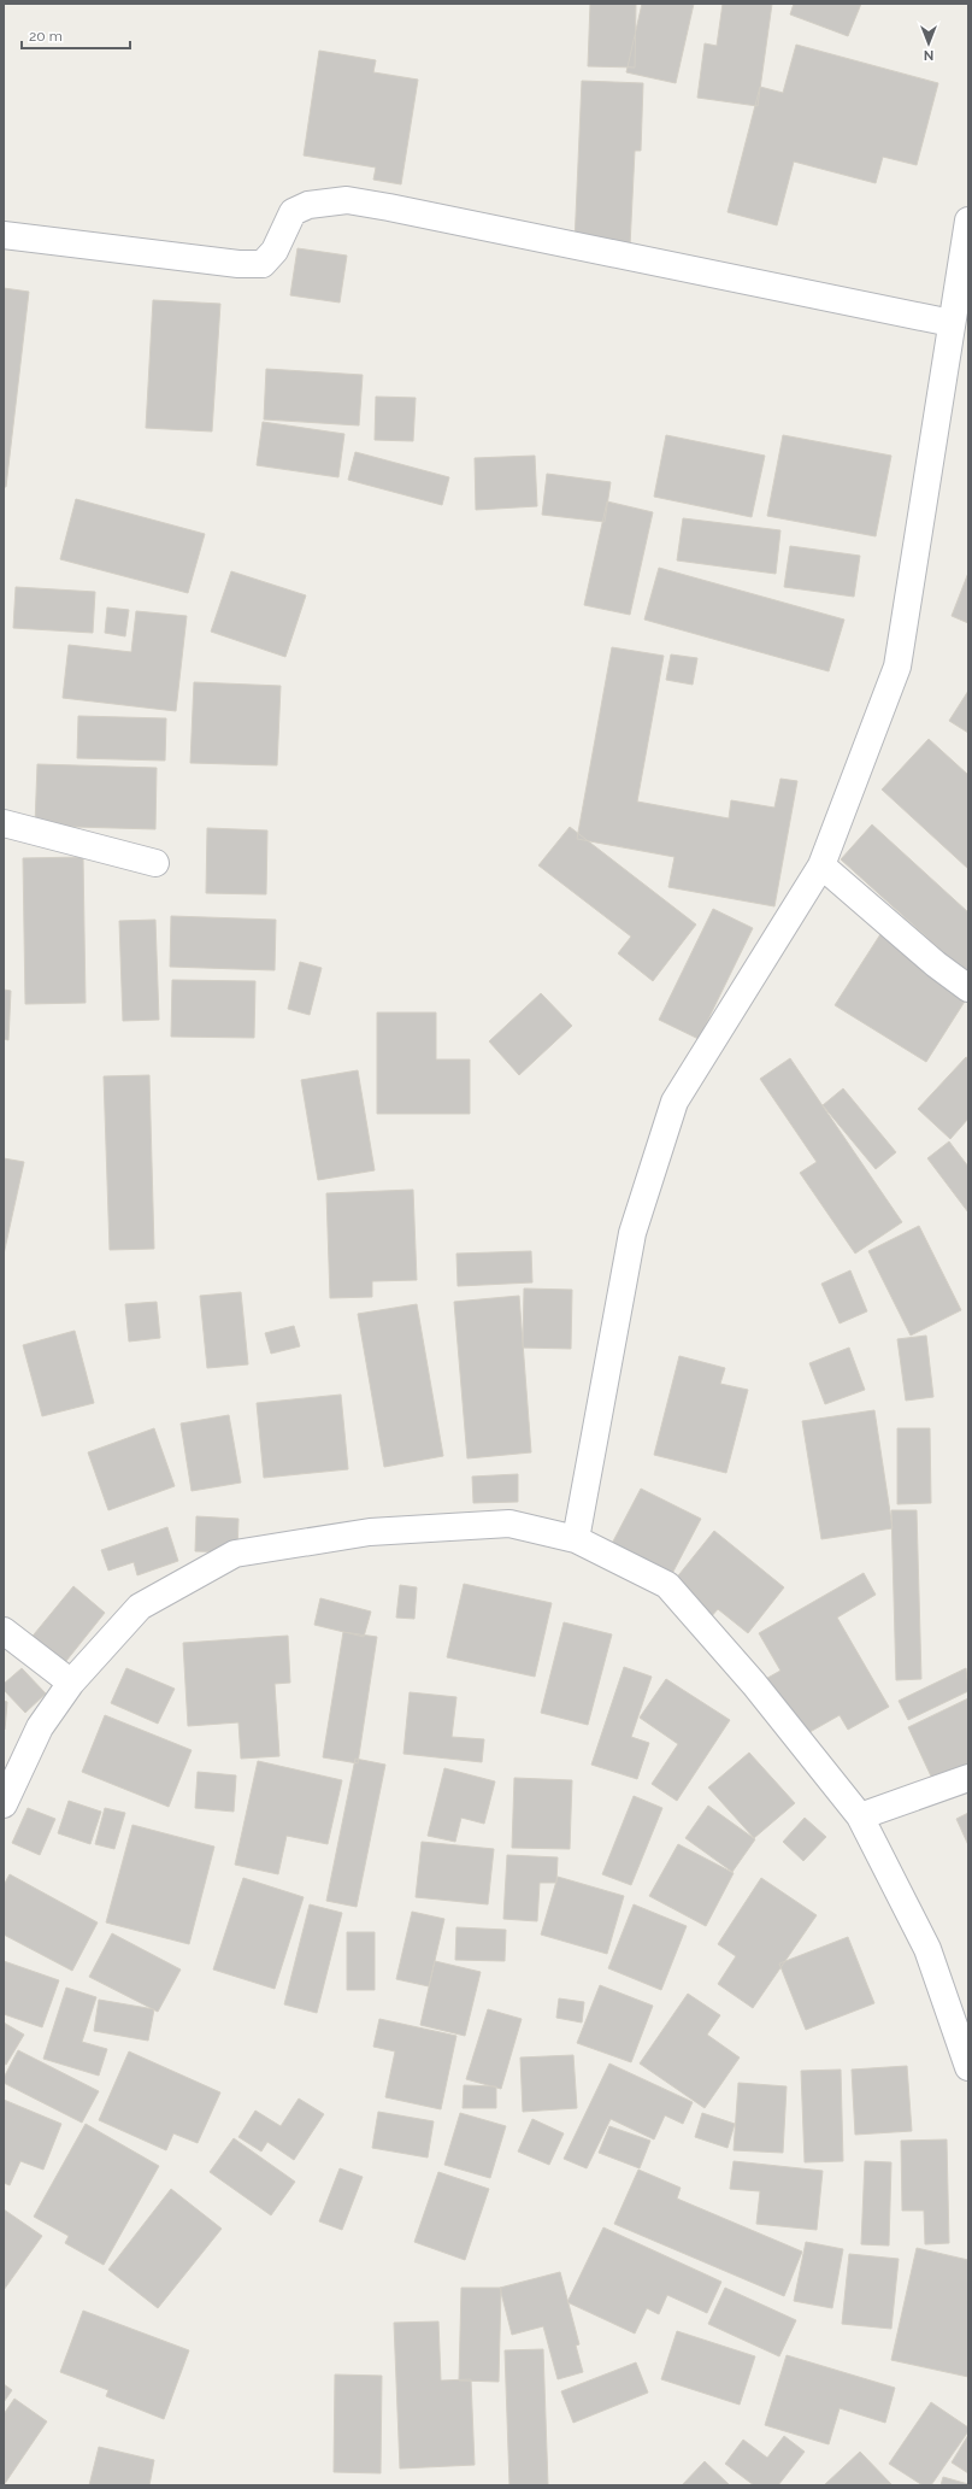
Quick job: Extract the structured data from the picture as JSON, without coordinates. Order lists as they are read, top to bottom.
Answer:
{
  "scale_bar": "20 m",
  "north": "bottom"
}
